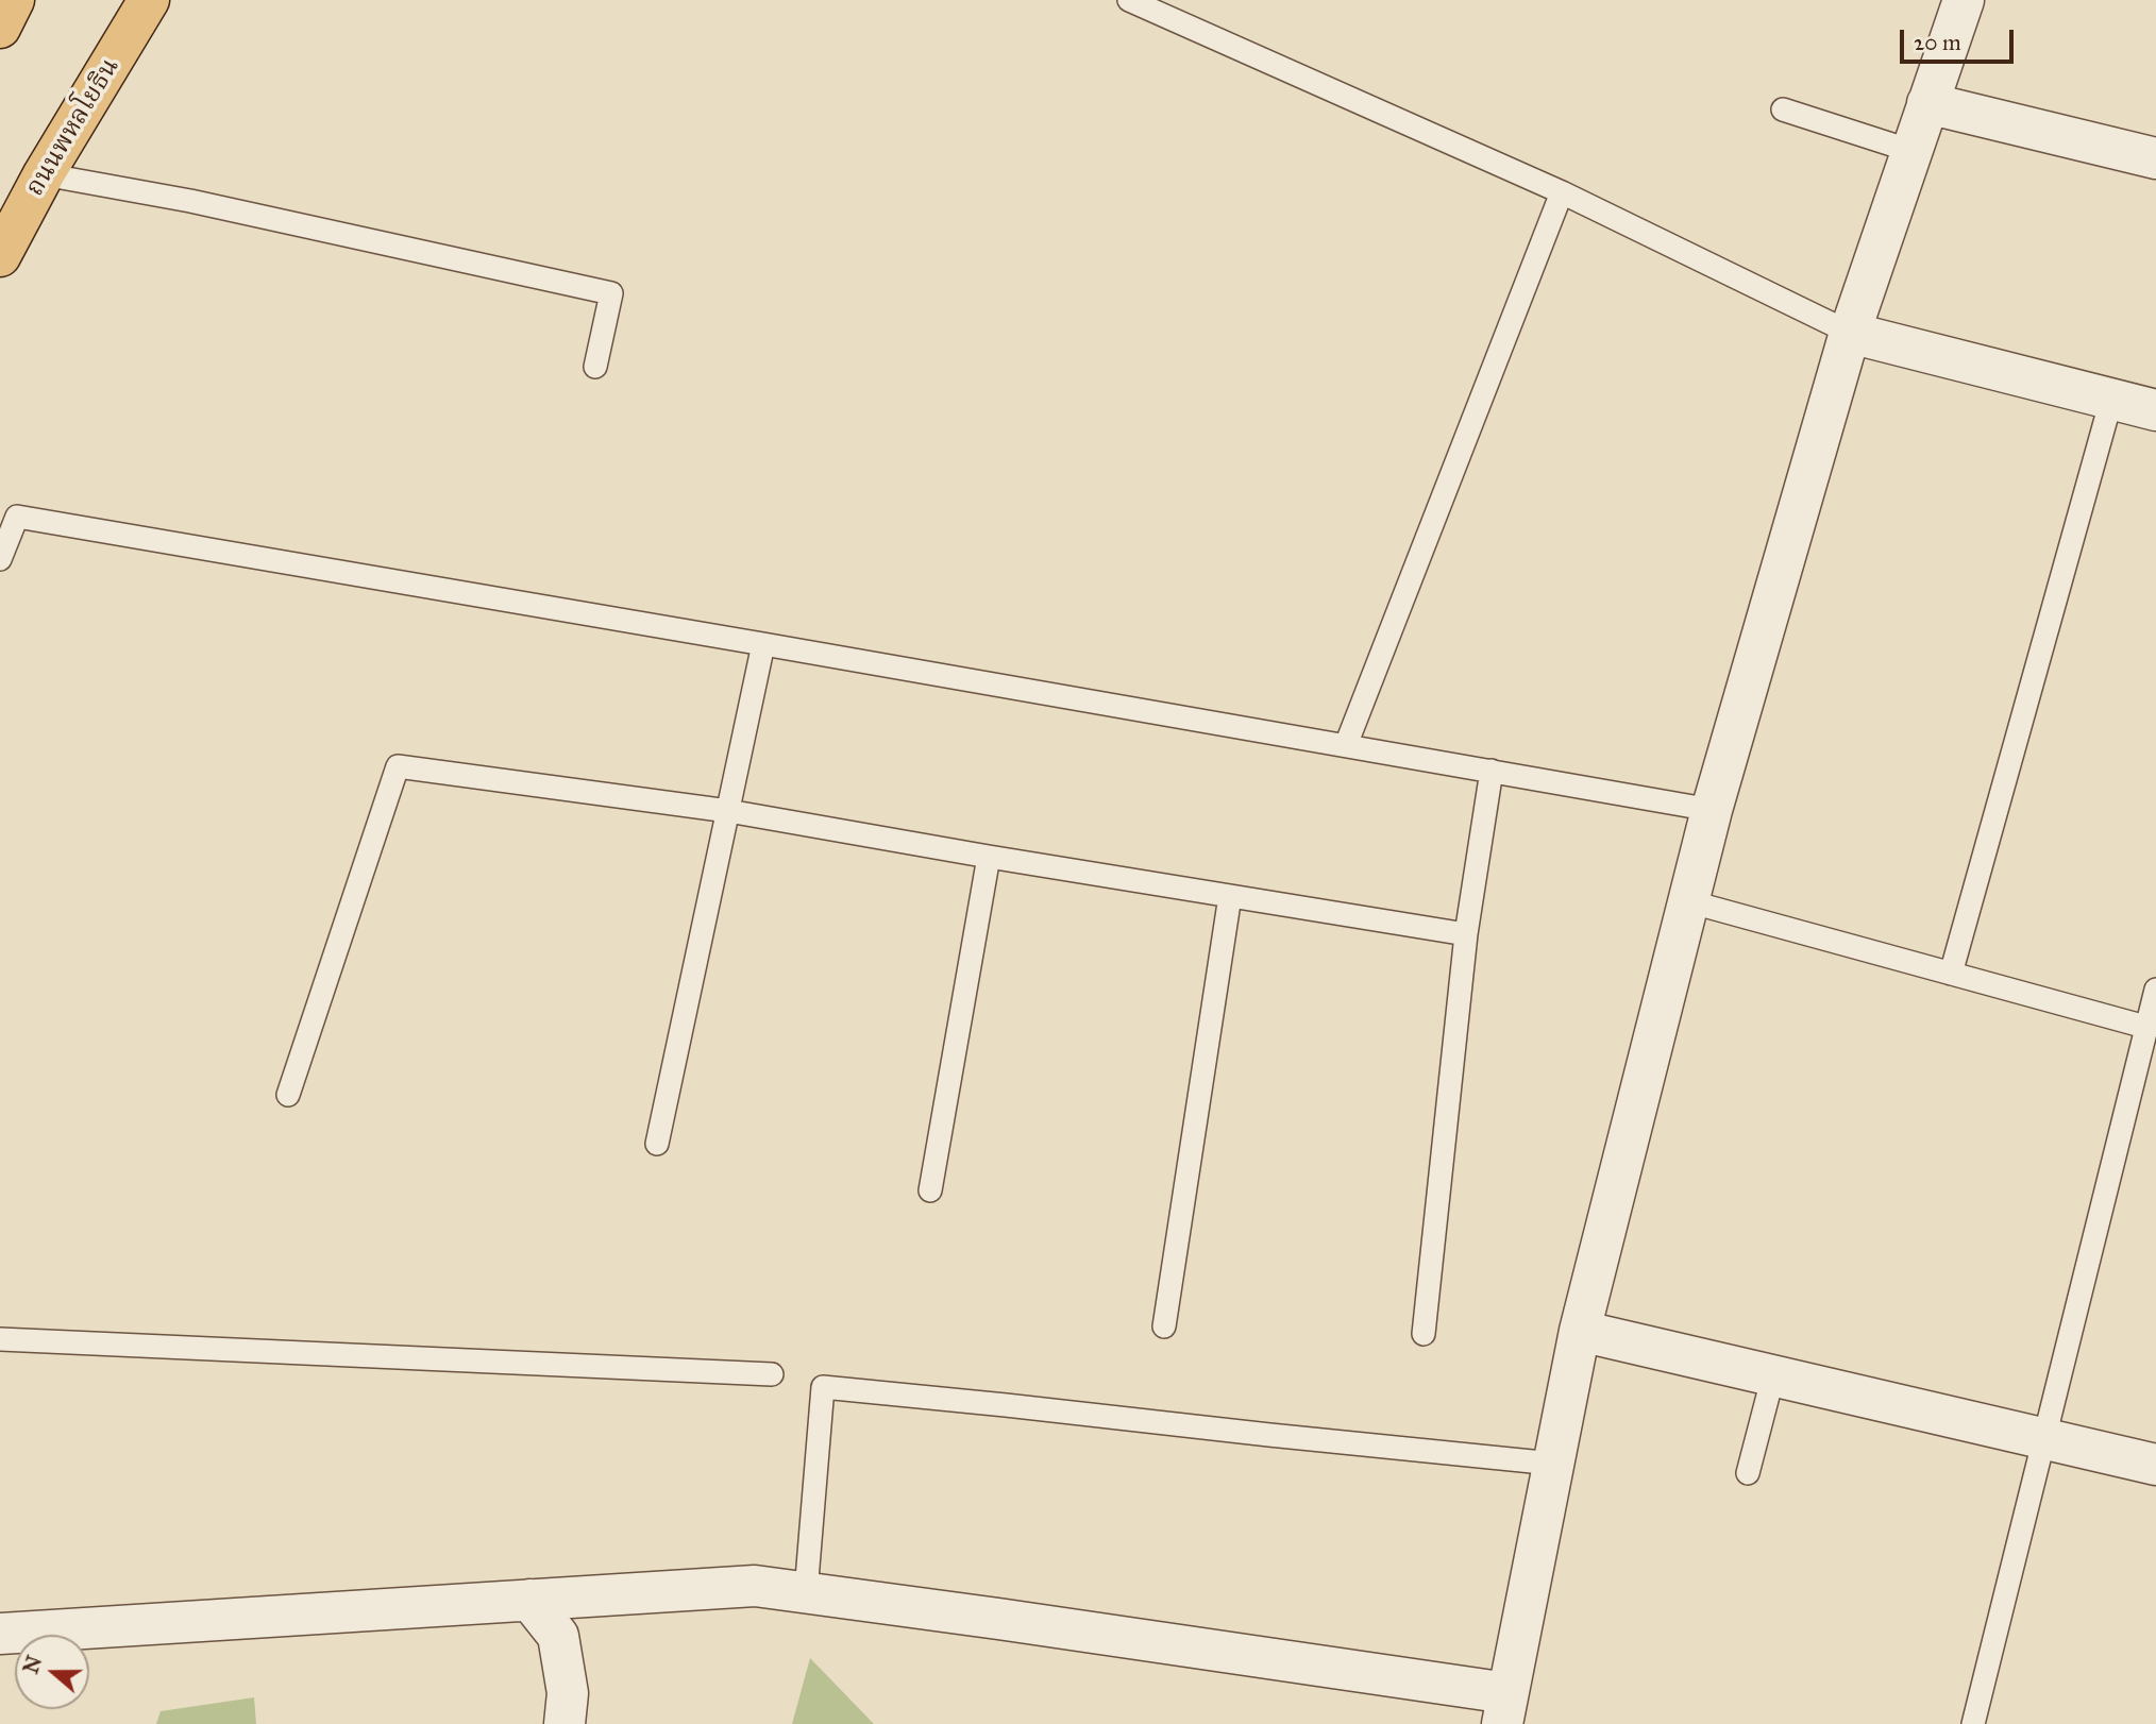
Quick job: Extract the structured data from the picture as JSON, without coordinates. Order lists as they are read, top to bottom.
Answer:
{
  "streets": {
    "main road": ["ถนนพหลโยธิน"]
  },
  "scale_bar": "20 m",
  "north": "left"
}
